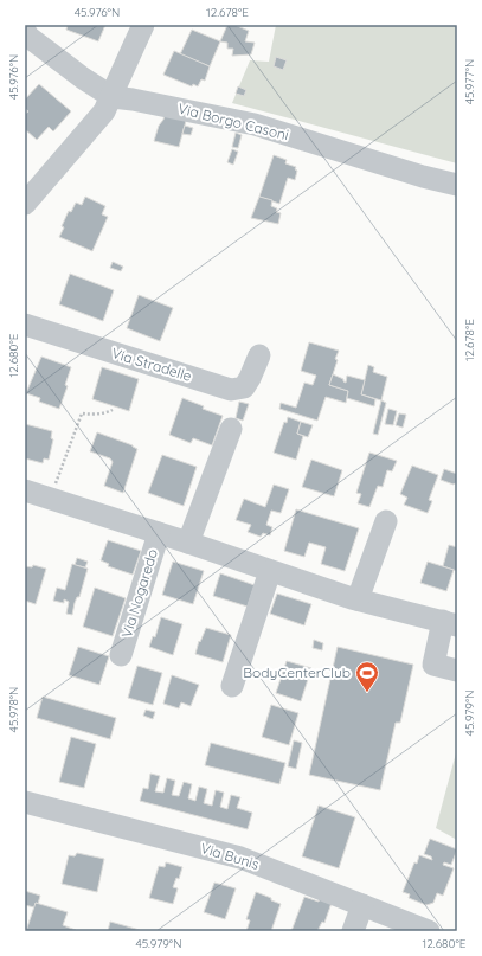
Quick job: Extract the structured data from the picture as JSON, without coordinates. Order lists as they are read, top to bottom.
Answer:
{
  "streets": {
    "street": [
      "Via Borgo Casoni",
      "Via Stradelle",
      "Via Nogaredo",
      "Via Bunis"
    ]
  },
  "places": {
    "sports": ["BodyCenterClub"]
  },
  "coordinates": [
    "45.976°N",
    "12.678°E",
    "45.977°N",
    "12.680°E",
    "45.978°N",
    "45.979°N"
  ]
}
